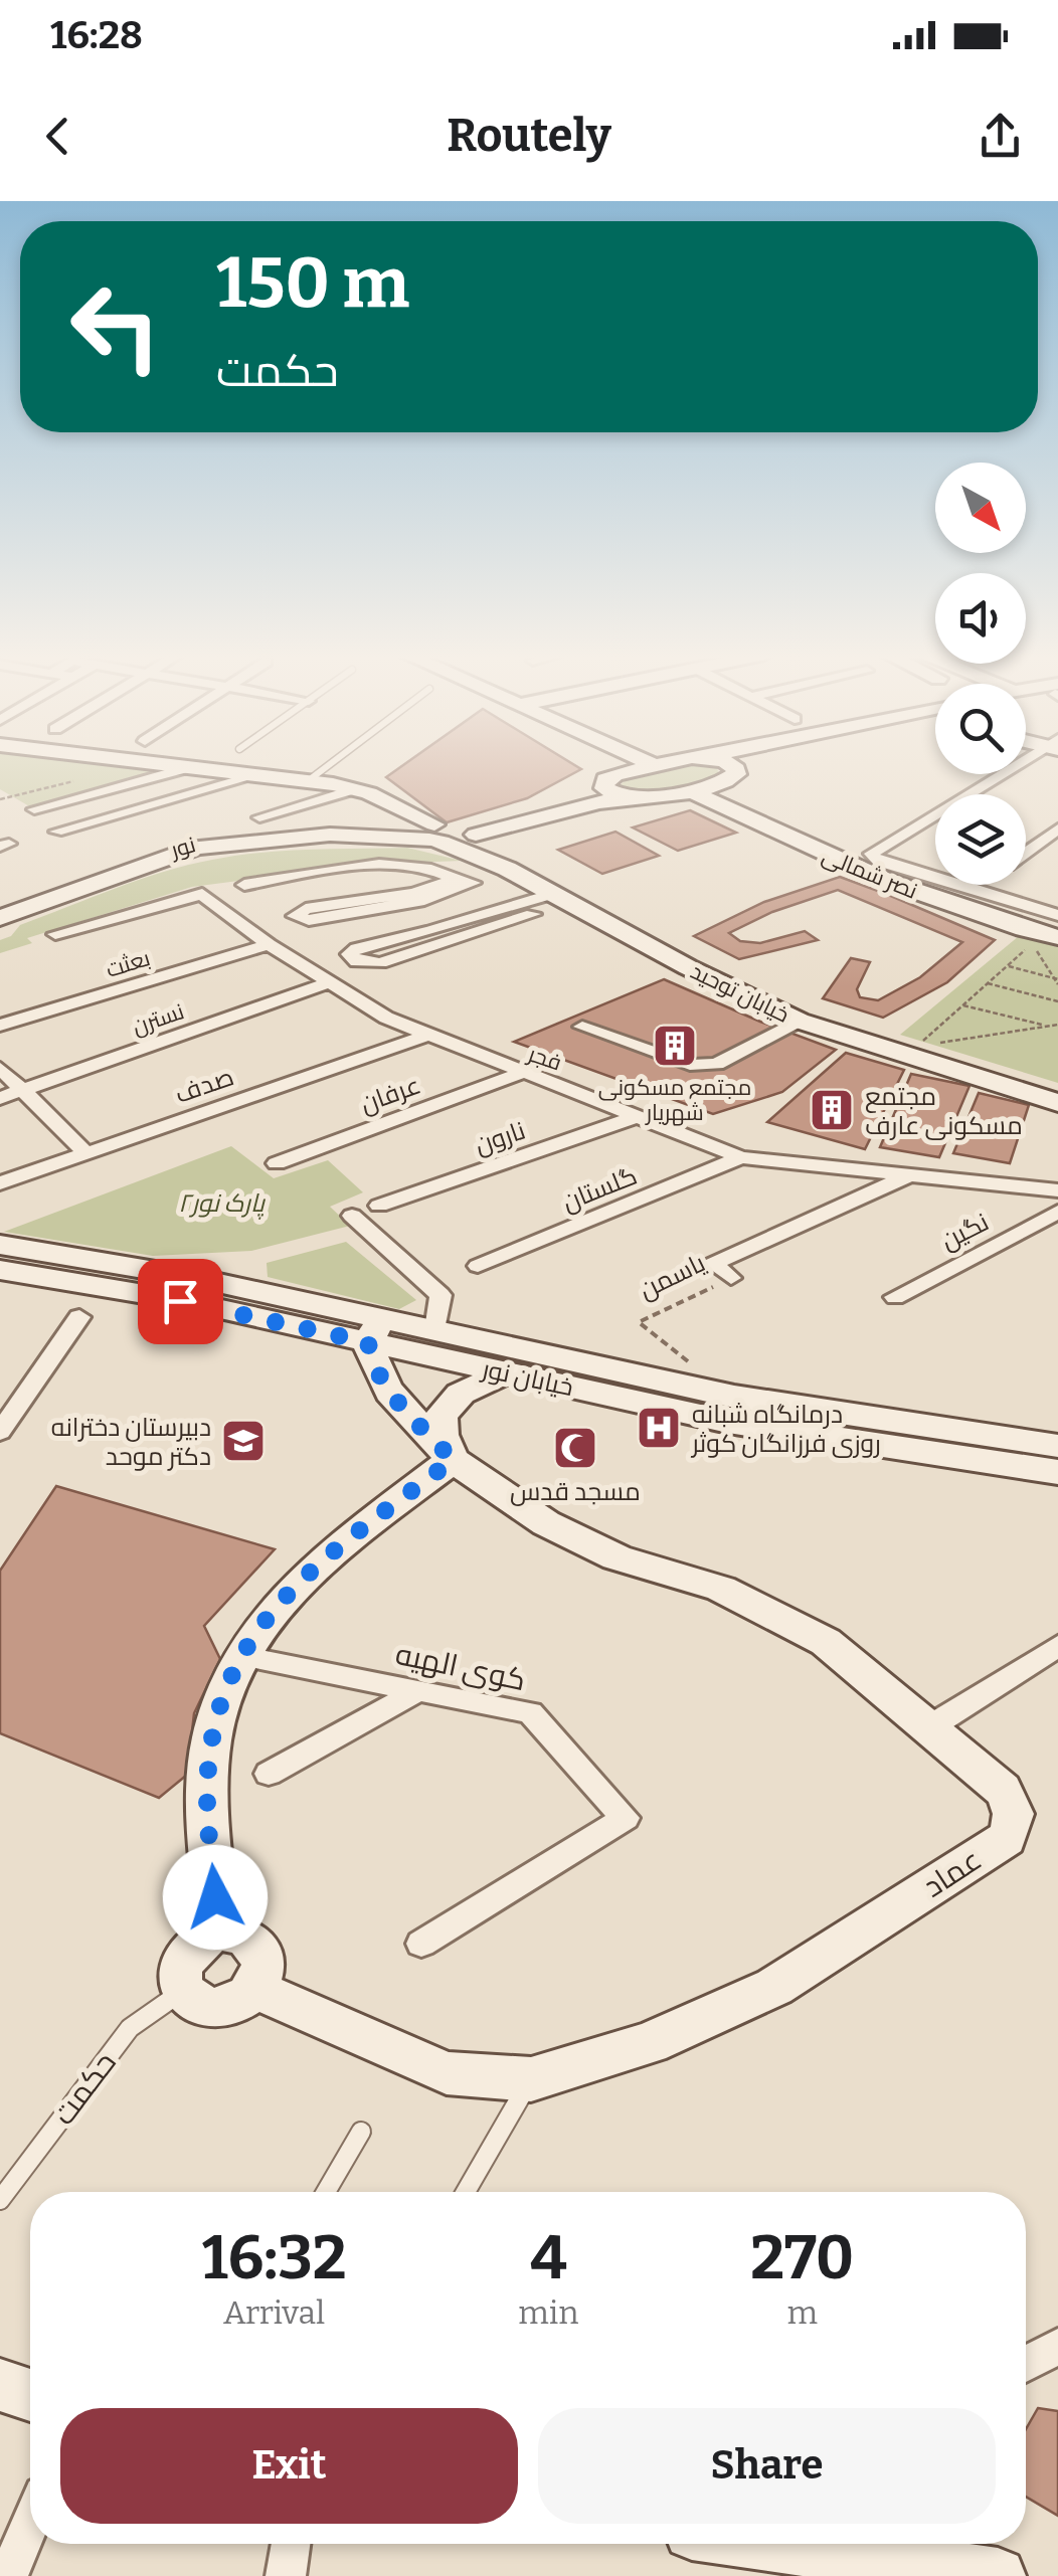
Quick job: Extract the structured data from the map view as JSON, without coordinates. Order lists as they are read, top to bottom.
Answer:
{
  "streets": {
    "main road": [
      "نور",
      "نصر شمالی",
      "خیابان توحید",
      "خیابان نور",
      "عماد"
    ],
    "street": [
      "بعثت",
      "نسترن",
      "فجر",
      "صدف",
      "عرفان",
      "نارون",
      "گلستان",
      "نگین",
      "یاسمن",
      "کوی الهیه"
    ],
    "lane": ["حکمت"]
  },
  "crossings": [
    ["نور", "خیابان توحید"],
    ["بعثت", "فجر"],
    ["نسترن", "فجر"],
    ["فجر", "صدف"],
    ["فجر", "عرفان"],
    ["فجر", "نارون"],
    ["فجر", "گلستان"],
    ["فجر", "یاسمن"],
    ["یاسمن", "خیابان نور"],
    ["عماد", "حکمت"]
  ],
  "parks": ["پارک نور۲"],
  "places": {
    "building": ["مجتمع مسکونی شهریار", "مجتمع مسکونی عارف"],
    "hospital": ["درمانگاه شبانه روزی فرزانگان کوثر"],
    "school or university": ["دبیرستان دخترانه دکتر موحد"],
    "mosque": ["مسجد قدس"]
  },
  "north": "bottom right",
  "page": {
    "status": "16:28",
    "header": "Routely",
    "turn": ["150 m", "حکمت"],
    "eta": [
      "16:32",
      "Arrival",
      "4",
      "min",
      "270",
      "m"
    ],
    "buttons": ["Exit", "Share"]
  }
}
